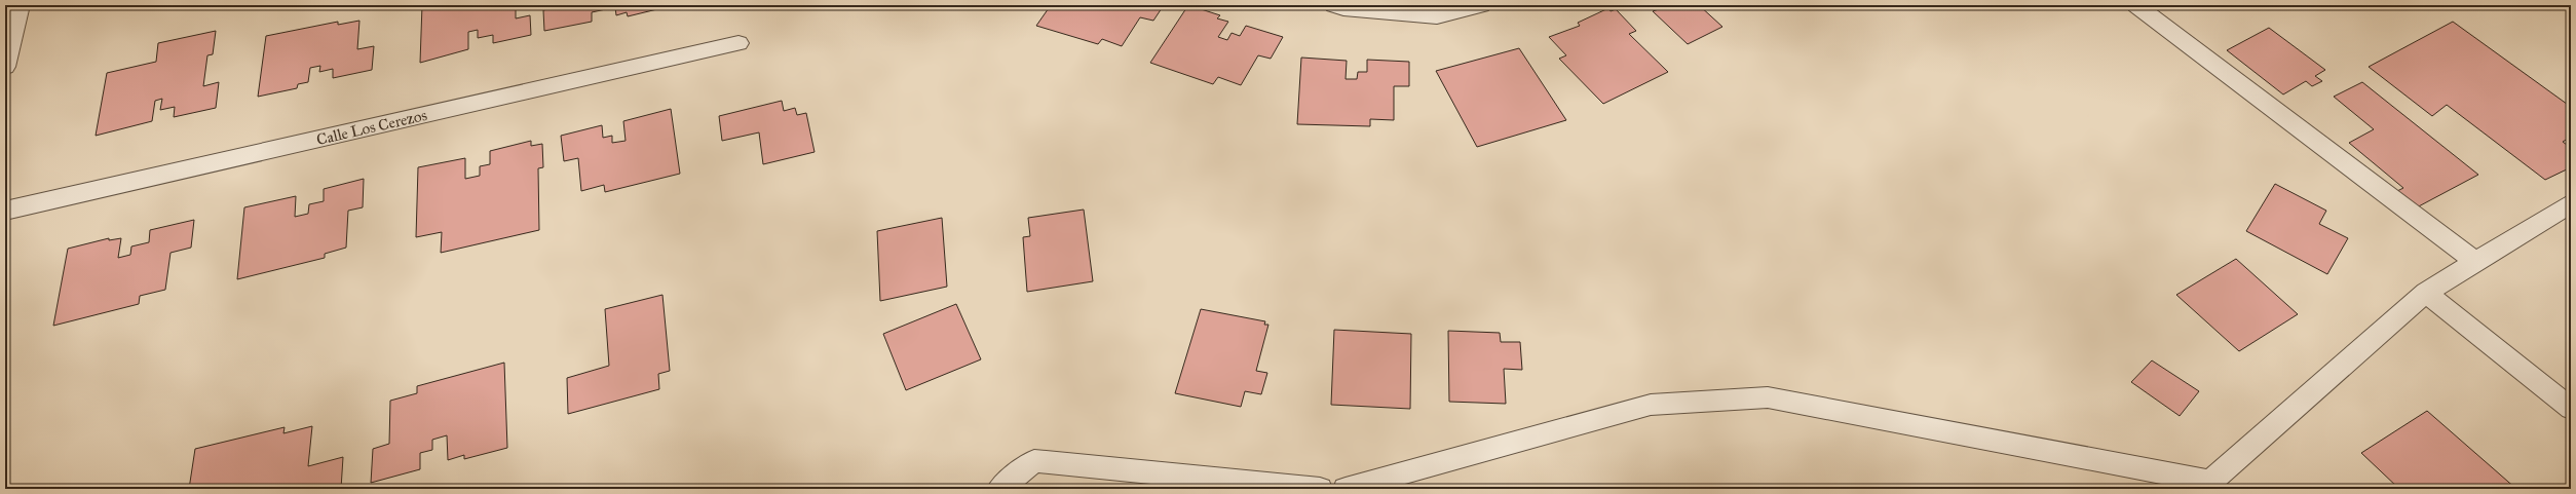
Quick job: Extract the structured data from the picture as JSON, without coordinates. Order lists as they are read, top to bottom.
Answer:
{
  "streets": {
    "street": ["Calle Los Cerezos"]
  }
}
